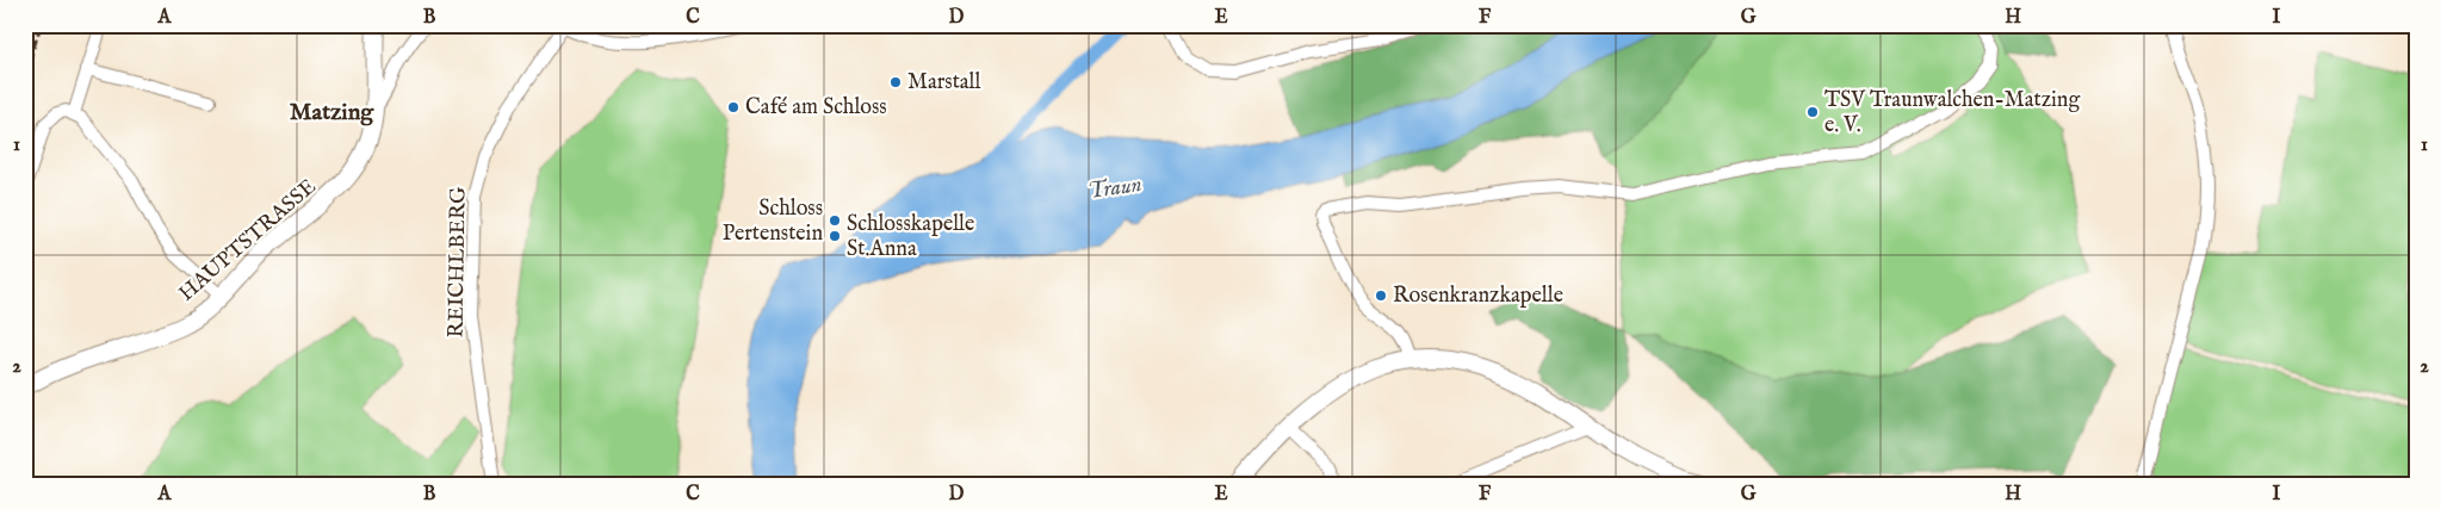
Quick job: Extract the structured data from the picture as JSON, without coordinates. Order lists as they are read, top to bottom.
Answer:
{
  "streets": {
    "main road": ["HAUPTSTRASSE"],
    "street": ["REICHLBERG"]
  },
  "districts": ["Matzing"],
  "water": ["Traun"],
  "places": [
    "Marstall",
    "Café am Schloss",
    "TSV Traunwalchen-Matzing e. V.",
    "Schloss Pertenstein",
    "Schlosskapelle St.Anna",
    "Rosenkranzkapelle"
  ],
  "grid": {
    "columns": [
      "A",
      "B",
      "C",
      "D",
      "E",
      "F",
      "G",
      "H",
      "I"
    ],
    "rows": ["1", "2"]
  }
}
